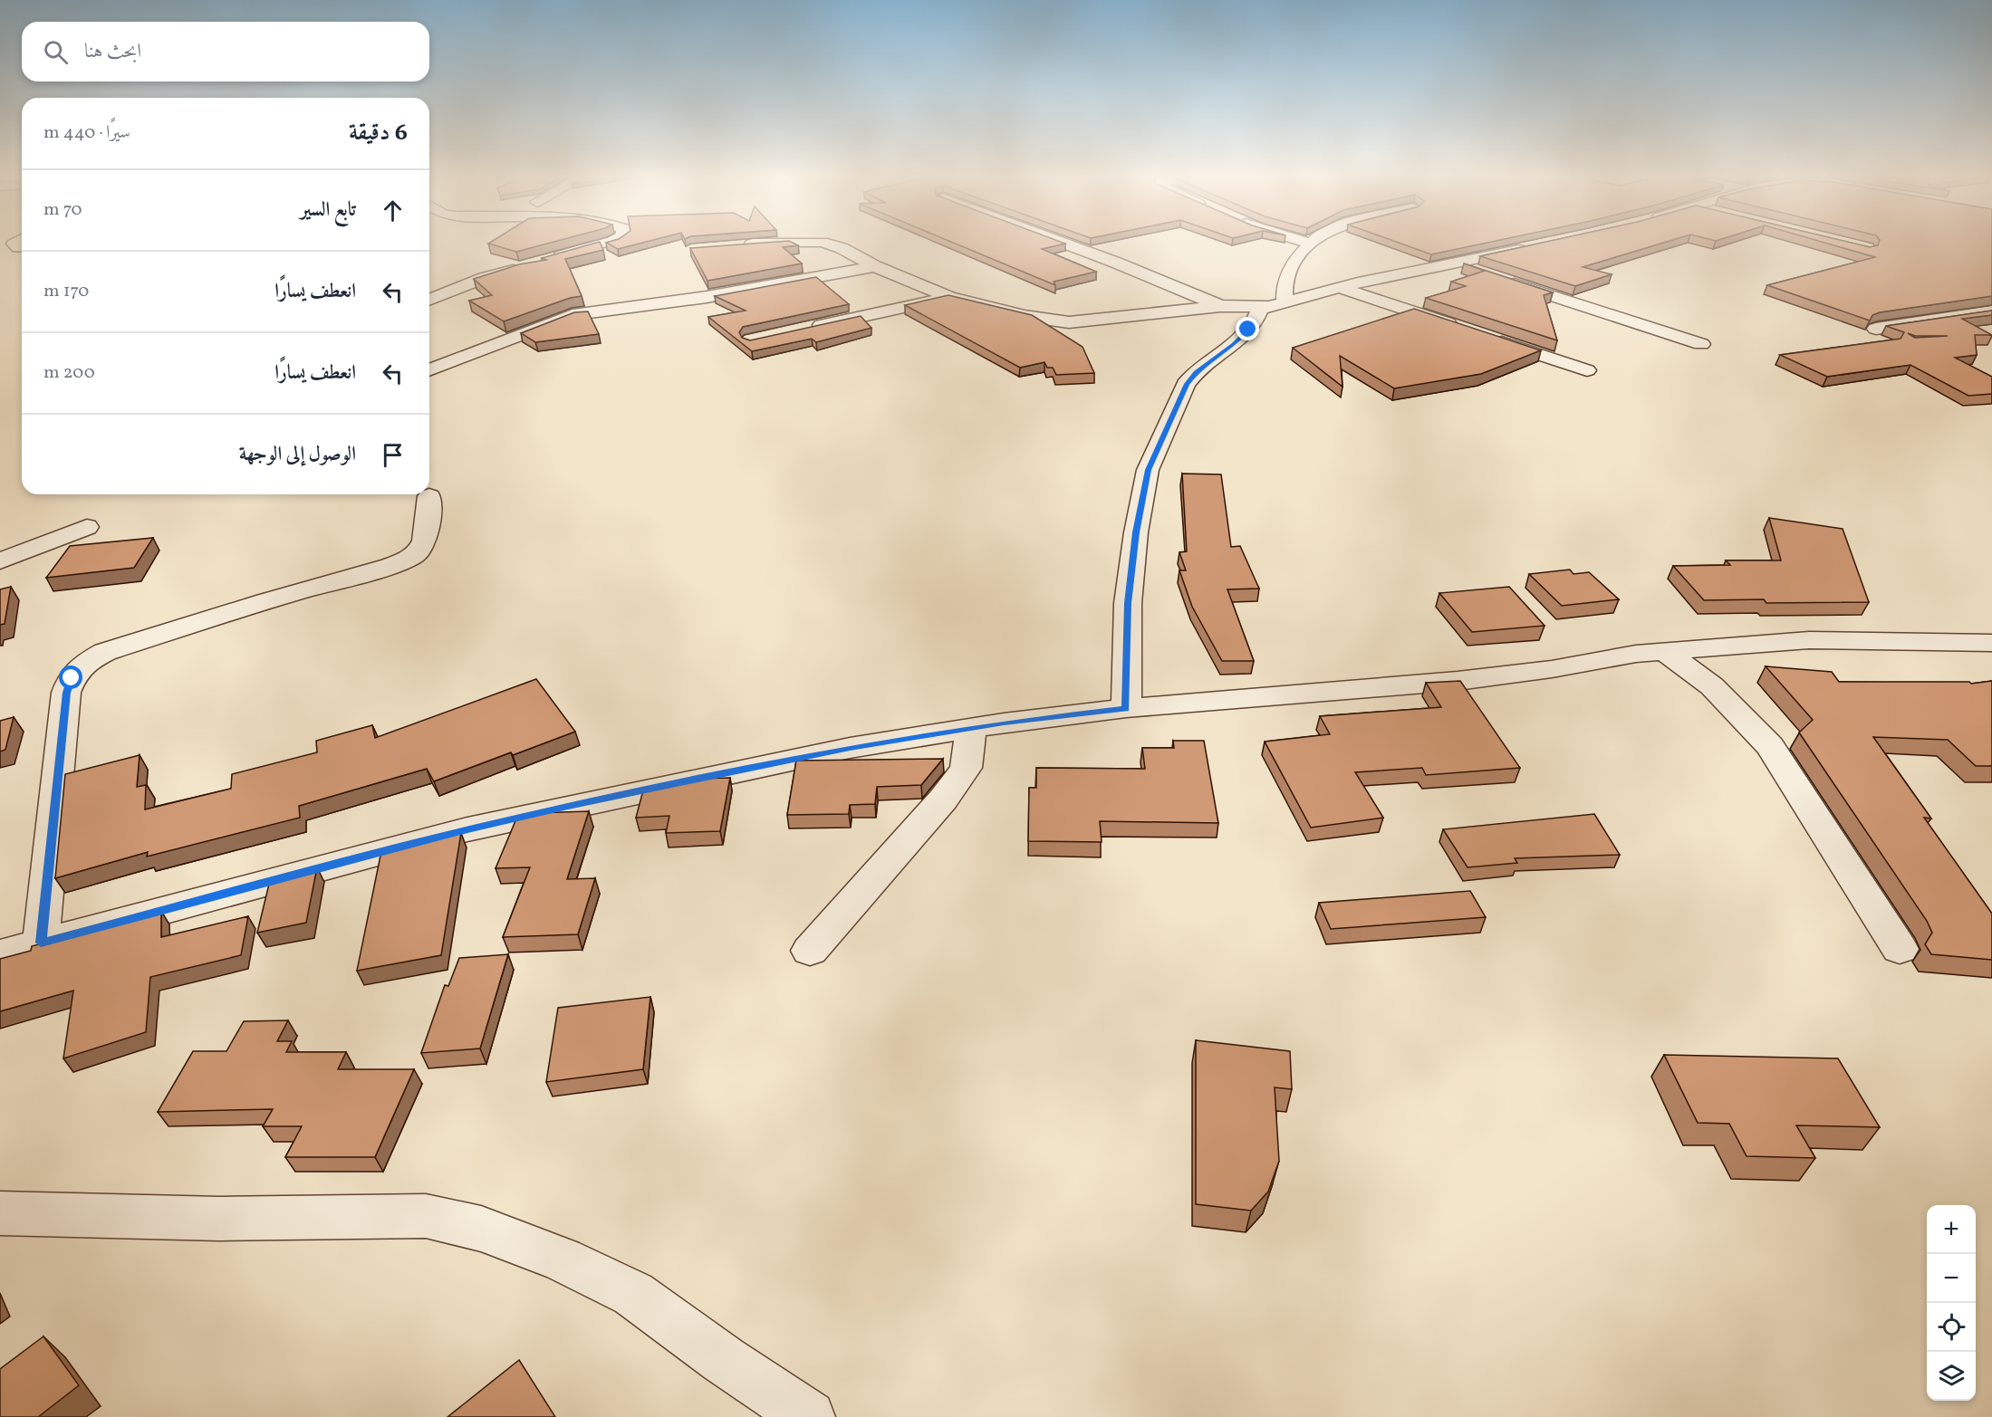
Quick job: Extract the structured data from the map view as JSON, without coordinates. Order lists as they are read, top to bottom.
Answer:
{
  "page": {
    "search": "ابحث هنا",
    "heading": ["6 دقيقة", "سيرًا · 440 m"],
    "list": [
      ["تابع السير", "70 m"],
      ["انعطف يسارًا", "170 m"],
      ["انعطف يسارًا", "200 m"],
      "الوصول إلى الوجهة"
    ],
    "map_buttons": ["+", "−"]
  }
}
